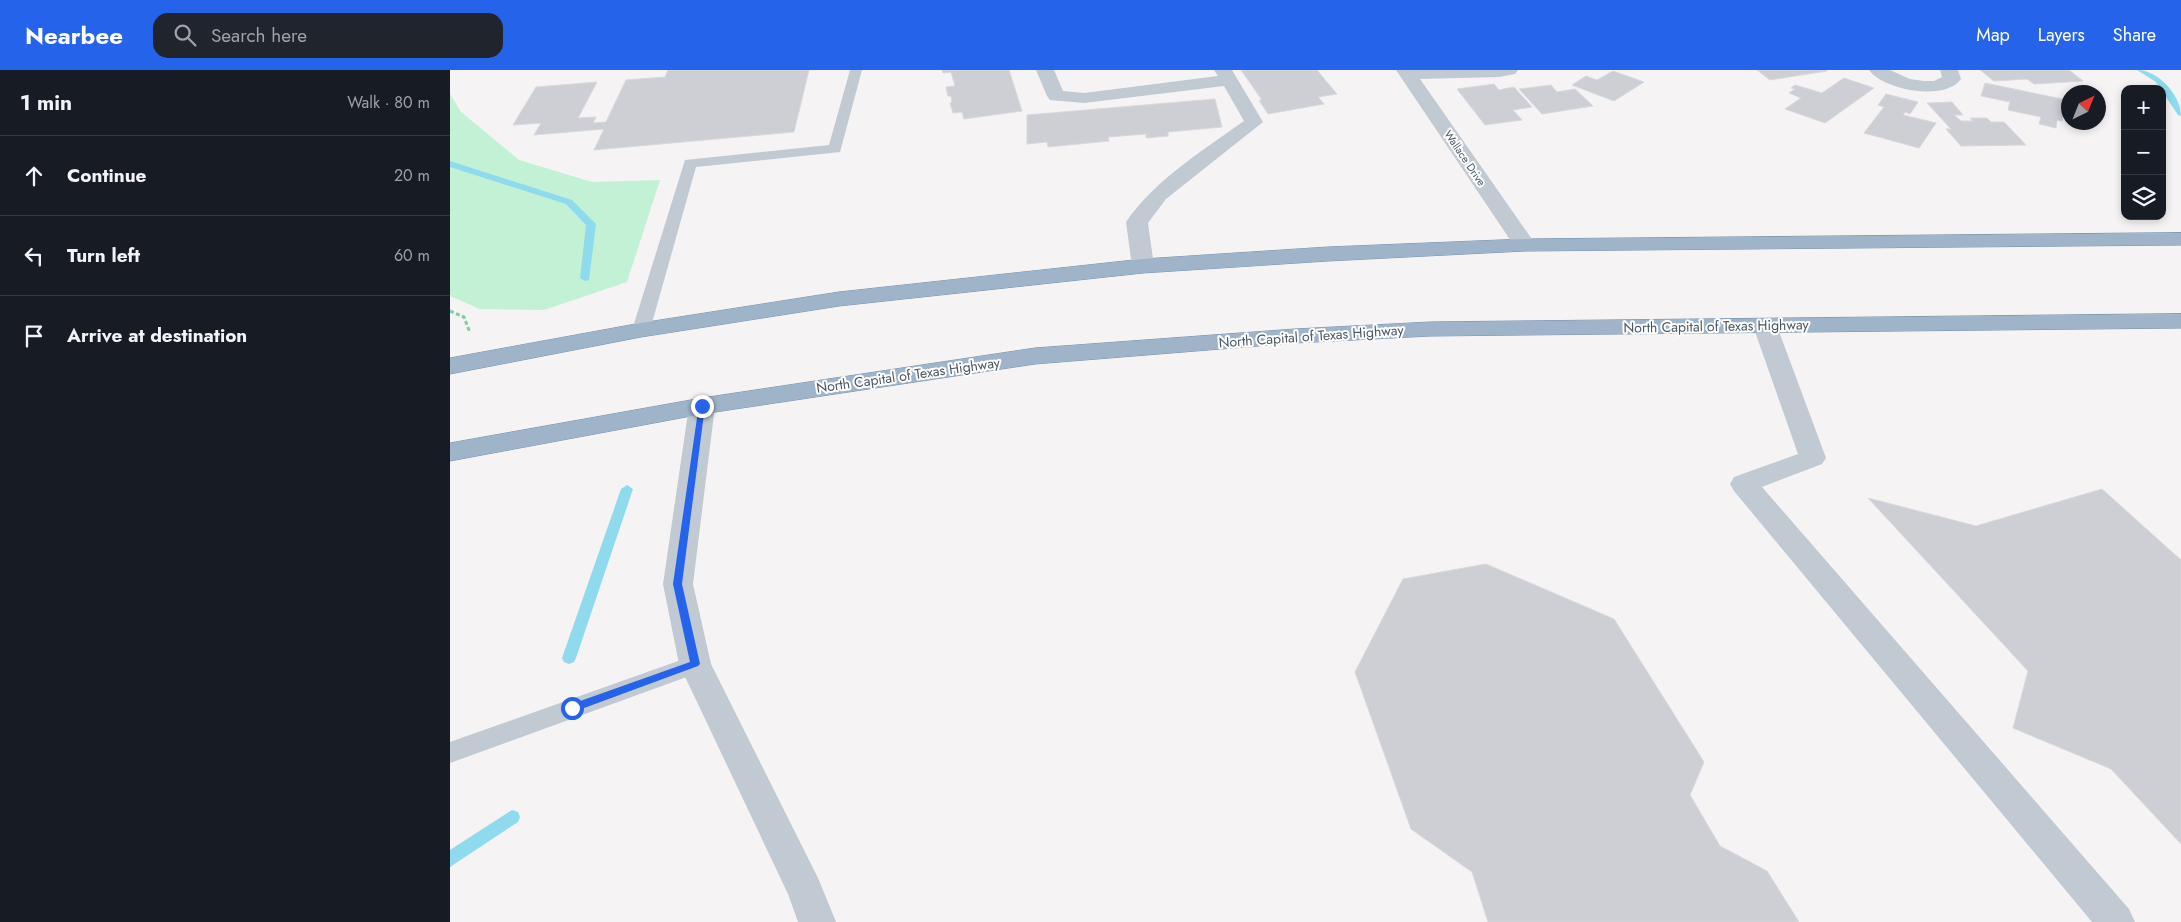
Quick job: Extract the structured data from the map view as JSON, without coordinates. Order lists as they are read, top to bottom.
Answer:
{
  "streets": {
    "highway": ["North Capital of Texas Highway"],
    "street": ["Wallace Drive"]
  },
  "north": "top right",
  "page": {
    "header": "Nearbee",
    "search": "Search here",
    "nav": ["Map", "Layers", "Share"],
    "heading": ["1 min", "Walk · 80 m"],
    "map_buttons": ["+", "−"],
    "list": [
      ["Continue", "20 m"],
      ["Turn left", "60 m"],
      "Arrive at destination"
    ]
  }
}
